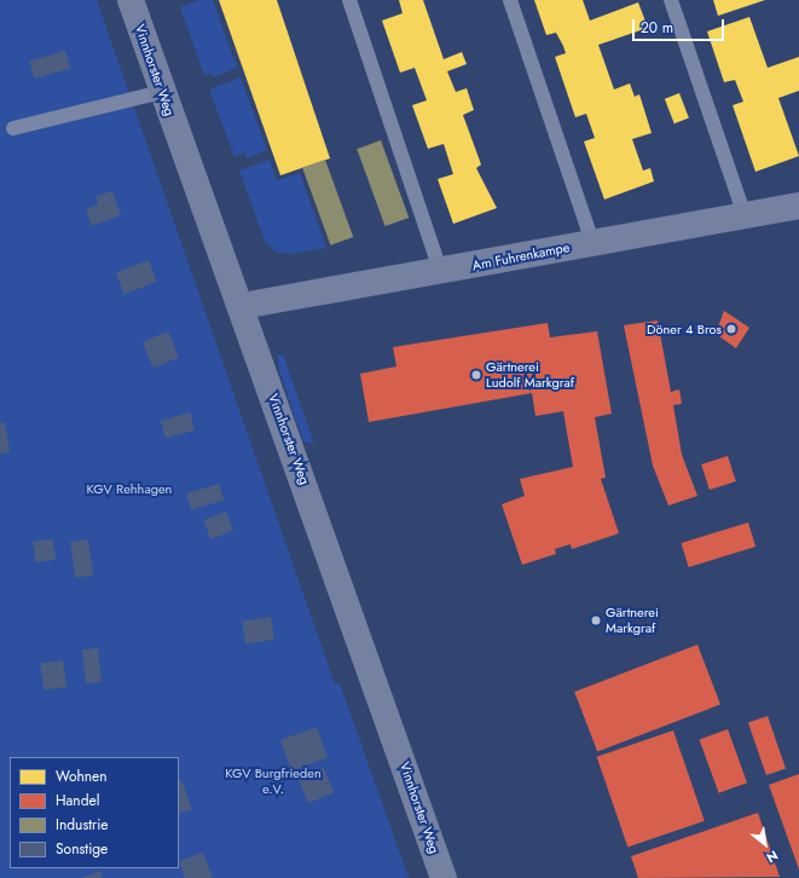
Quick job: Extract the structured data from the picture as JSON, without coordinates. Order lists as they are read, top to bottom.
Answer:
{
  "streets": {
    "street": ["Vinnhorster Weg", "Am Fuhrenkampe"]
  },
  "crossings": [
    ["Vinnhorster Weg", "Am Fuhrenkampe"]
  ],
  "parks": ["KGV Rehhagen", "KGV Burgfrieden e.V."],
  "places": ["Döner 4 Bros", "Gärtnerei Ludolf Markgraf", "Gärtnerei Markgraf"],
  "legend": [
    "Wohnen",
    "Handel",
    "Industrie",
    "Sonstige"
  ],
  "scale_bar": "20 m",
  "north": "bottom right"
}
